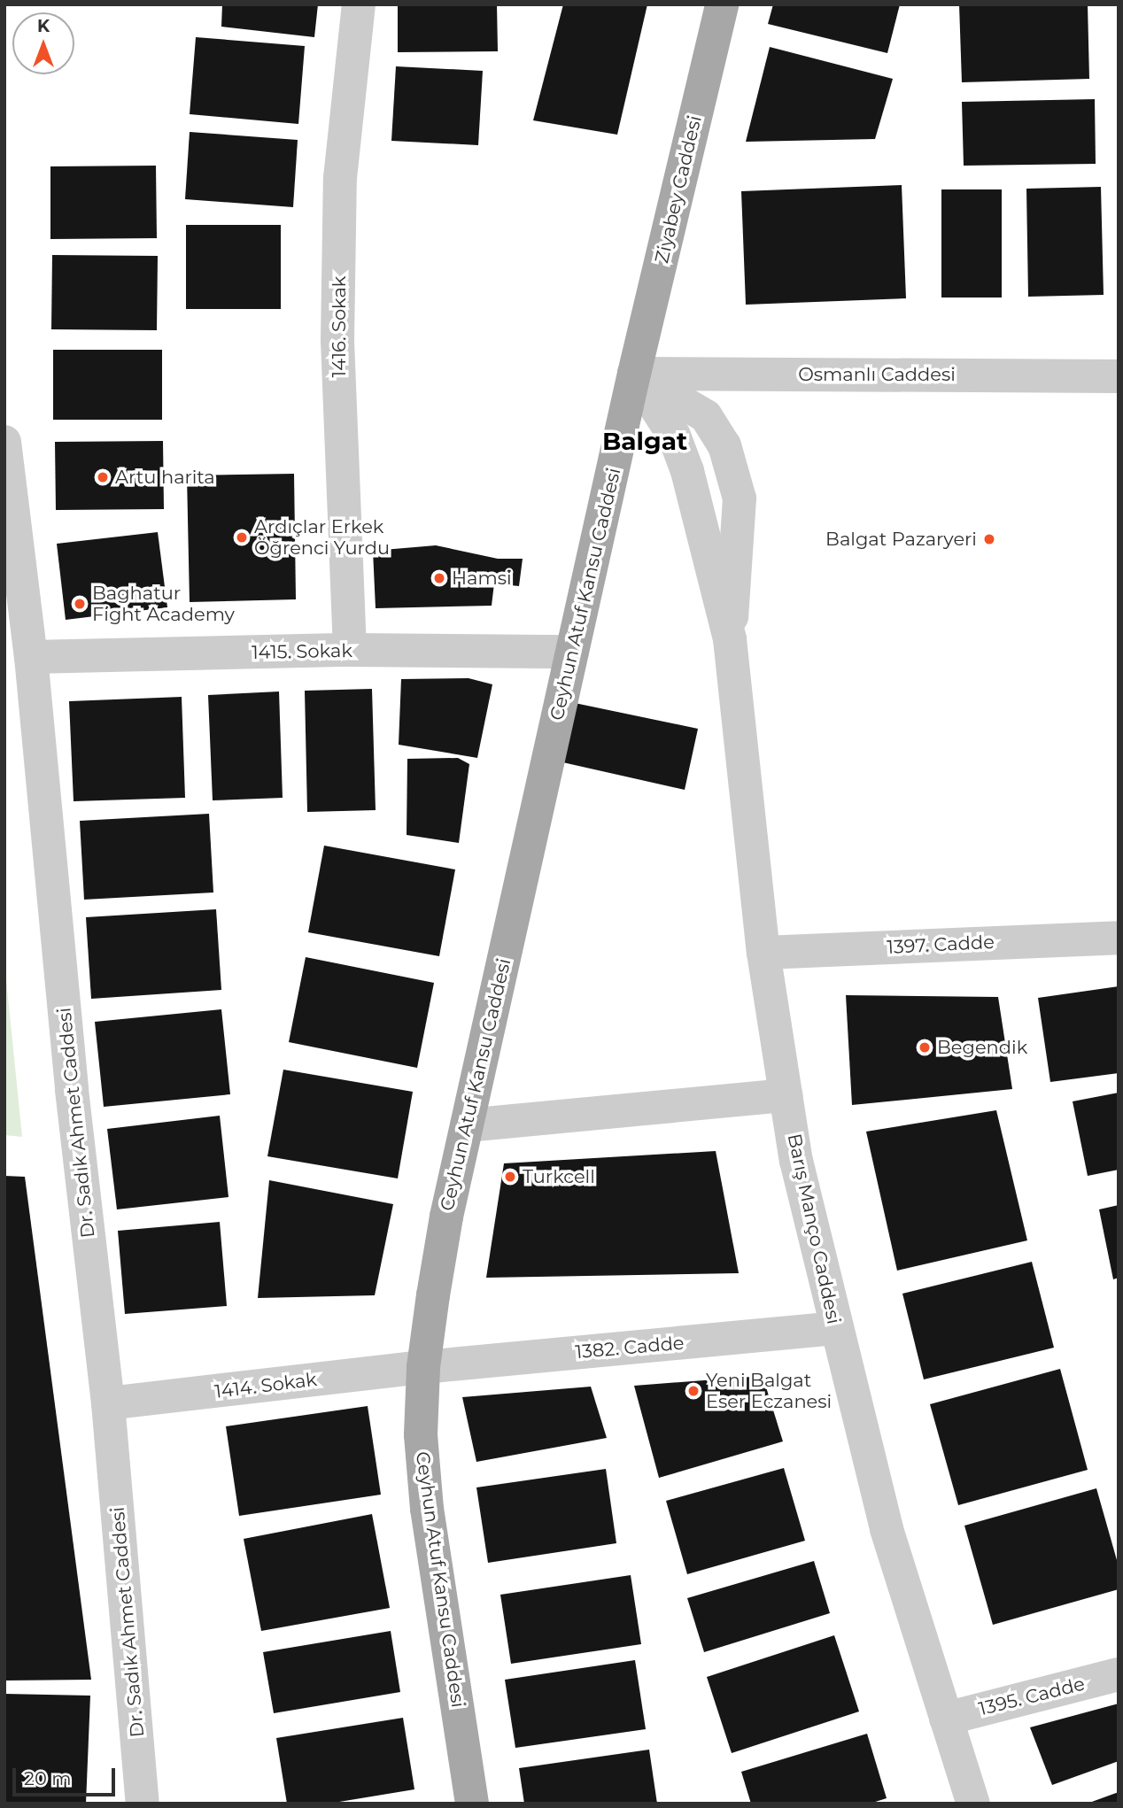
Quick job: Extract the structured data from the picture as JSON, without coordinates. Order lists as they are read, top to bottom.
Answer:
{
  "streets": {
    "main road": ["Ziyabey Caddesi", "Ceyhun Atuf Kansu Caddesi"],
    "street": [
      "1416. Sokak",
      "Osmanlı Caddesi",
      "1415. Sokak",
      "1397. Cadde",
      "Dr. Sadık Ahmet Caddesi",
      "Barış Manço Caddesi",
      "1382. Cadde",
      "1414. Sokak",
      "1395. Cadde"
    ]
  },
  "crossings": [
    ["Ziyabey Caddesi", "Osmanlı Caddesi"],
    ["Ziyabey Caddesi", "Ceyhun Atuf Kansu Caddesi"],
    ["Ziyabey Caddesi", "Barış Manço Caddesi"],
    ["1416. Sokak", "1415. Sokak"],
    ["Osmanlı Caddesi", "Ceyhun Atuf Kansu Caddesi"],
    ["Osmanlı Caddesi", "Barış Manço Caddesi"],
    ["Ceyhun Atuf Kansu Caddesi", "1415. Sokak"],
    ["Ceyhun Atuf Kansu Caddesi", "Barış Manço Caddesi"],
    ["Ceyhun Atuf Kansu Caddesi", "1382. Cadde"],
    ["Ceyhun Atuf Kansu Caddesi", "1414. Sokak"],
    ["1415. Sokak", "Dr. Sadık Ahmet Caddesi"],
    ["1397. Cadde", "Barış Manço Caddesi"],
    ["Dr. Sadık Ahmet Caddesi", "1414. Sokak"],
    ["Barış Manço Caddesi", "1382. Cadde"],
    ["Barış Manço Caddesi", "1395. Cadde"],
    ["1382. Cadde", "1414. Sokak"]
  ],
  "districts": ["Balgat"],
  "places": [
    "Artu harita",
    "Ardıçlar Erkek Öğrenci Yurdu",
    "Balgat Pazaryeri",
    "Hamsi",
    "Baghatur Fight Academy",
    "Begendik",
    "Turkcell",
    "Yeni Balgat Eser Eczanesi"
  ],
  "scale_bar": "20 m",
  "north": "top"
}
